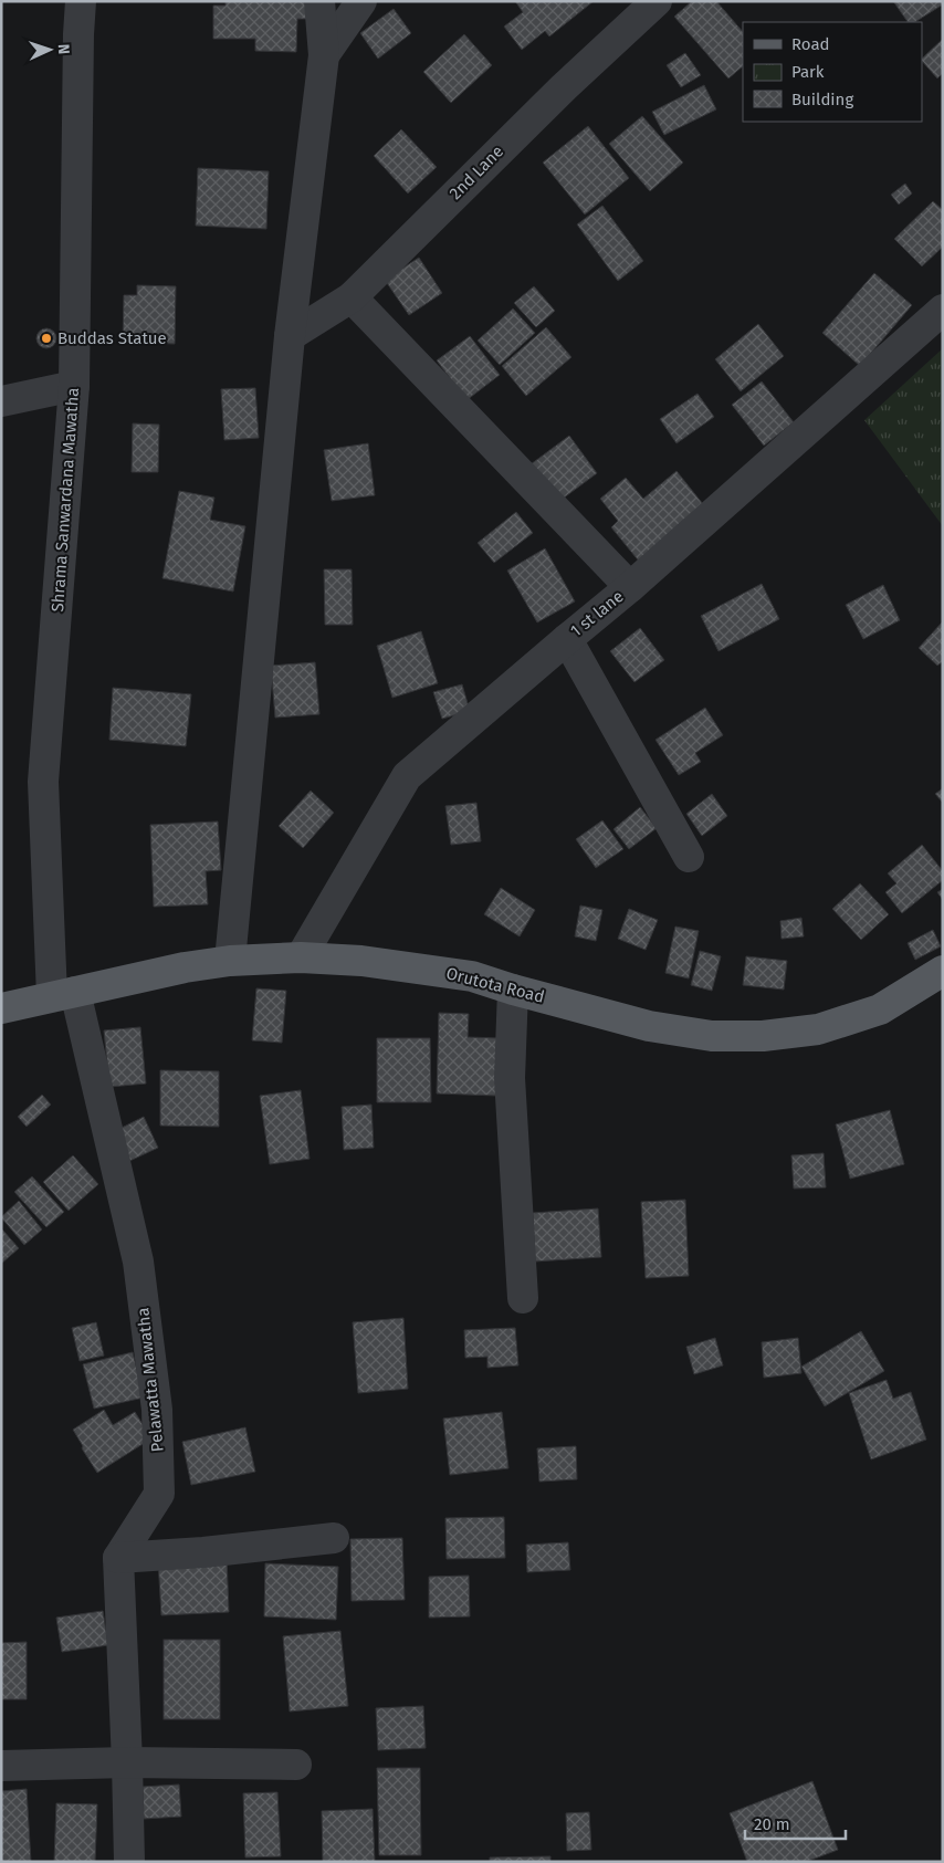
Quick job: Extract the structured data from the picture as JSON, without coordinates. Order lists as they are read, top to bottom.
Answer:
{
  "streets": {
    "main road": ["Orutota Road"],
    "street": [
      "2nd Lane",
      "Shrama Sanwardana Mawatha",
      "1 st lane",
      "Pelawatta Mawatha"
    ]
  },
  "crossings": [
    ["Shrama Sanwardana Mawatha", "Orutota Road"],
    ["Shrama Sanwardana Mawatha", "Pelawatta Mawatha"],
    ["1 st lane", "Orutota Road"],
    ["Orutota Road", "Pelawatta Mawatha"]
  ],
  "places": ["Buddas Statue"],
  "legend": ["Road", "Park", "Building"],
  "scale_bar": "20 m",
  "north": "right"
}
